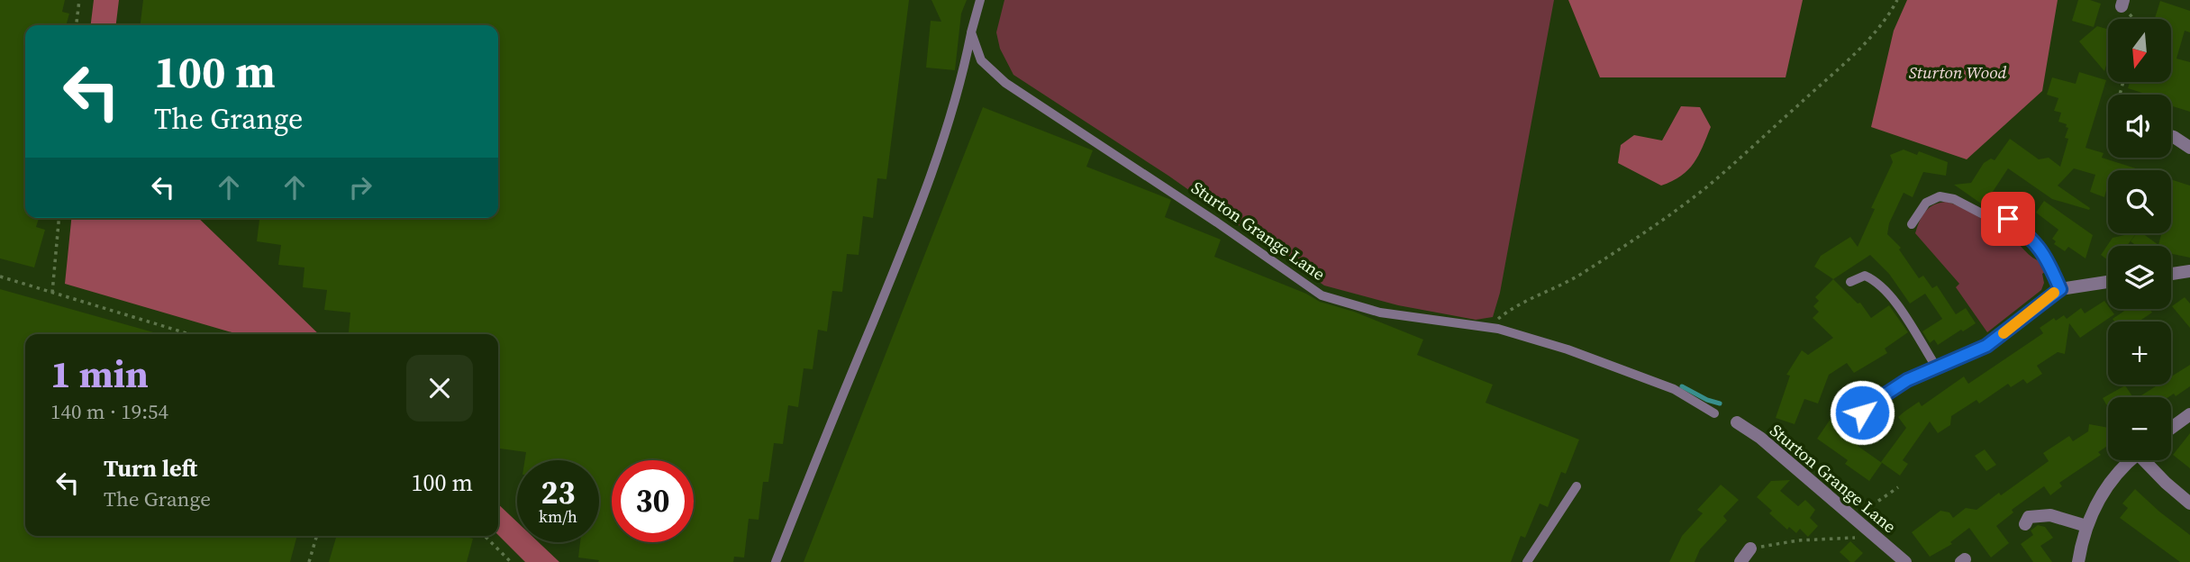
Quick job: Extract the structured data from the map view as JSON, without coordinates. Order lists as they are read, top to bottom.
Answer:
{
  "streets": {
    "street": ["Sturton Grange Lane"]
  },
  "parks": ["Sturton Wood"],
  "north": "bottom",
  "page": {
    "map_buttons": ["+", "−"],
    "turn": ["100 m", "The Grange"],
    "heading": ["1 min", "140 m · 19:54"],
    "list": [
      {
        "name": "Turn left",
        "note": "The Grange",
        "value": "100 m"
      }
    ],
    "speed": "23 km/h",
    "limit": "30"
  }
}
